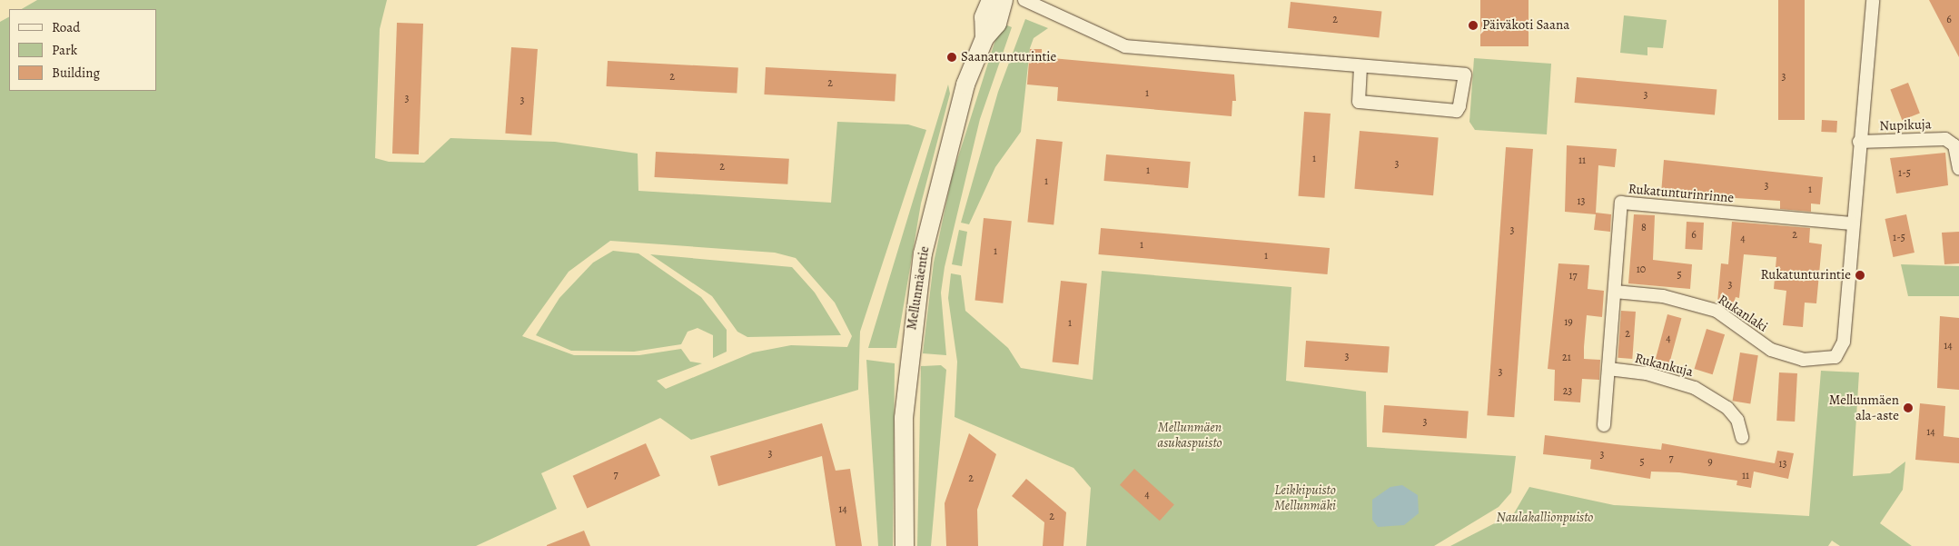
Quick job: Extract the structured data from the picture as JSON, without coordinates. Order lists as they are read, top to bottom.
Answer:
{
  "streets": {
    "main road": ["Mellunmäentie"],
    "street": [
      "Nupikuja",
      "Rukatunturinrinne",
      "Rukanlaki",
      "Rukankuja"
    ]
  },
  "crossings": [
    ["Rukatunturinrinne", "Rukanlaki"],
    ["Rukatunturinrinne", "Rukankuja"]
  ],
  "parks": ["Mellunmäen asukaspuisto", "Leikkipuisto Mellunmäki", "Naulakallionpuisto"],
  "places": [
    "Päiväkoti Saana",
    "Saanatunturintie",
    "Rukatunturintie",
    "Mellunmäen ala-aste"
  ],
  "house_numbers": [
    "2",
    "6",
    "2",
    "3",
    "2",
    "1",
    "3",
    "3",
    "3",
    "1",
    "11",
    "3",
    "2",
    "1",
    "1-5",
    "1",
    "3",
    "1",
    "13",
    "8",
    "3",
    "6",
    "2",
    "1-5",
    "4",
    "1",
    "1",
    "1",
    "10",
    "5",
    "17",
    "3",
    "19",
    "1",
    "2",
    "4",
    "14",
    "3",
    "21",
    "3",
    "23",
    "3",
    "14",
    "3",
    "3",
    "7",
    "5",
    "9",
    "13",
    "7",
    "11",
    "2",
    "4",
    "14",
    "2"
  ],
  "legend": ["Road", "Park", "Building"]
}
